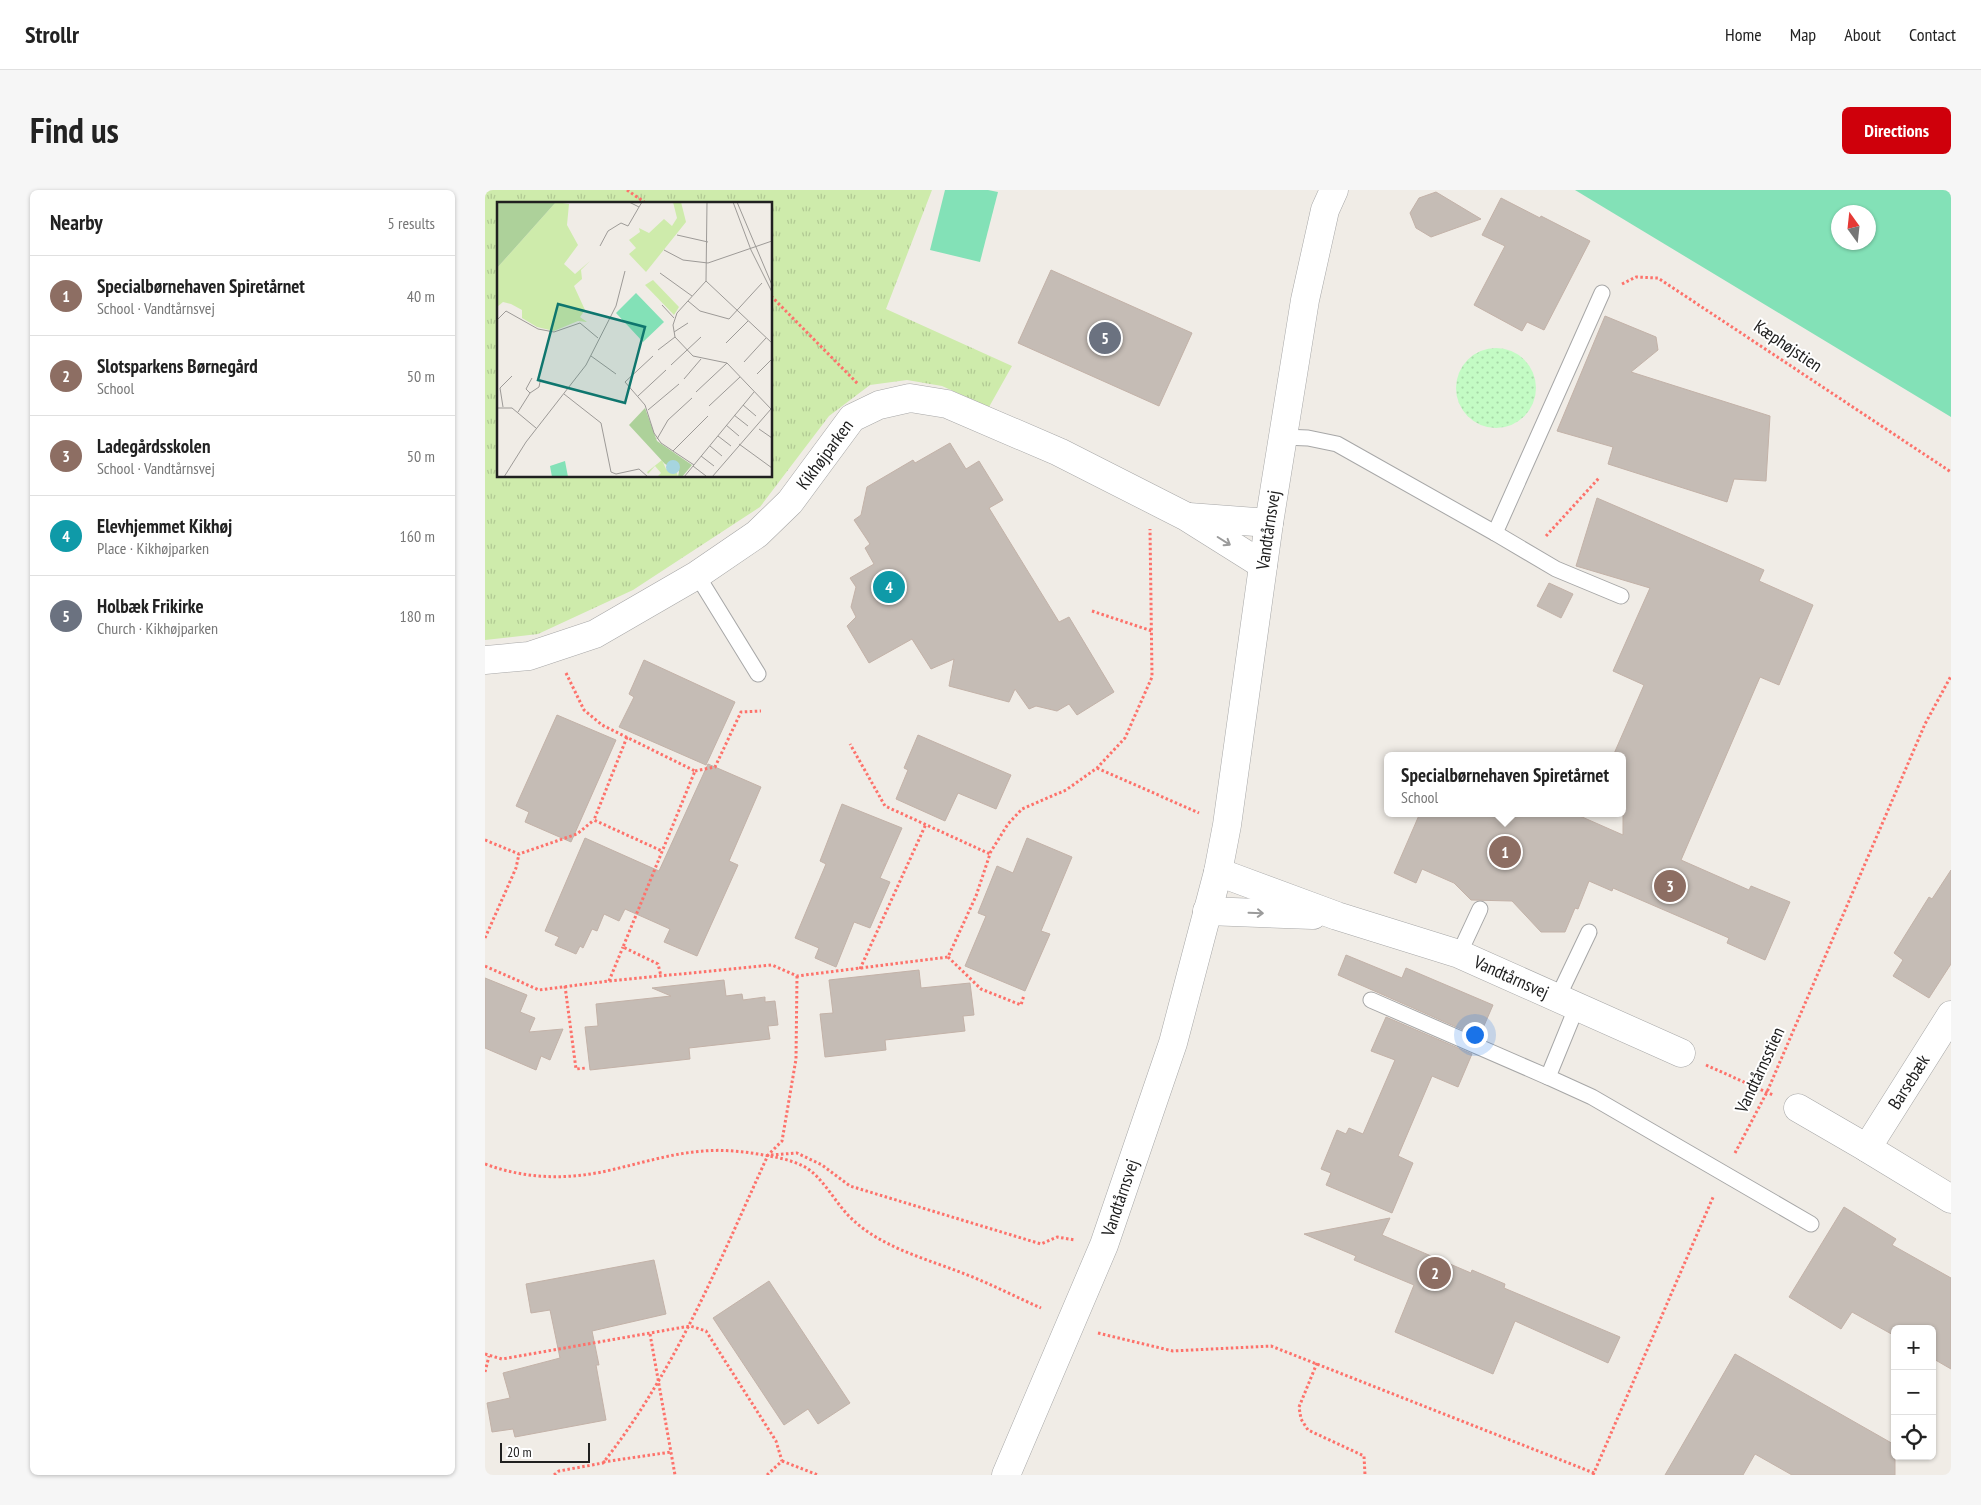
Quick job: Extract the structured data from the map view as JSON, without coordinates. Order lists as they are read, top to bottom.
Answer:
{
  "streets": {
    "street": ["Kikhøjparken", "Vandtårnsvej", "Barsebæk"],
    "path": ["Kæphøjstien", "Vandtårnsstien"]
  },
  "crossings": [
    ["Kikhøjparken", "Vandtårnsvej"]
  ],
  "scale_bar": "20 m",
  "north": "top",
  "page": {
    "header": "Strollr",
    "nav": [
      "Home",
      "Map",
      "About",
      "Contact"
    ],
    "title": "Find us",
    "buttons": "Directions",
    "heading": ["Nearby", "5 results"],
    "list": [
      {
        "mark": "1",
        "name": "Specialbørnehaven Spiretårnet",
        "note": "School · Vandtårnsvej",
        "value": "40 m"
      },
      {
        "mark": "2",
        "name": "Slotsparkens Børnegård",
        "note": "School",
        "value": "50 m"
      },
      {
        "mark": "3",
        "name": "Ladegårdsskolen",
        "note": "School · Vandtårnsvej",
        "value": "50 m"
      },
      {
        "mark": "4",
        "name": "Elevhjemmet Kikhøj",
        "note": "Place · Kikhøjparken",
        "value": "160 m"
      },
      {
        "mark": "5",
        "name": "Holbæk Frikirke",
        "note": "Church · Kikhøjparken",
        "value": "180 m"
      }
    ],
    "pins": [
      "5",
      "4",
      "1",
      "3",
      "2"
    ],
    "popup": ["Specialbørnehaven Spiretårnet", "School"],
    "map_buttons": ["+", "−"],
    "scale": "20 m"
  }
}
